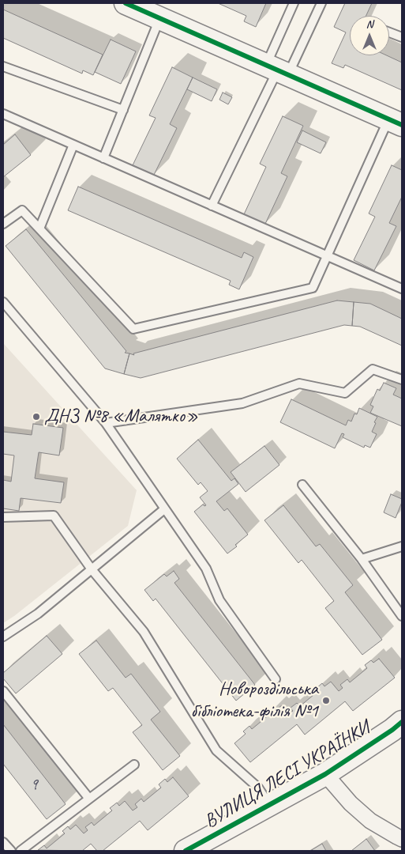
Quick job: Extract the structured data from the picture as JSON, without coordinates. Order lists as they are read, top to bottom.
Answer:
{
  "streets": {
    "street": ["ВУЛИЦЯ ЛЕСІ УКРАЇНКИ"]
  },
  "places": ["ДНЗ №8 «Малятко»", "Новороздільська бібліотека-філія №1"],
  "house_numbers": ["9"],
  "north": "top"
}
